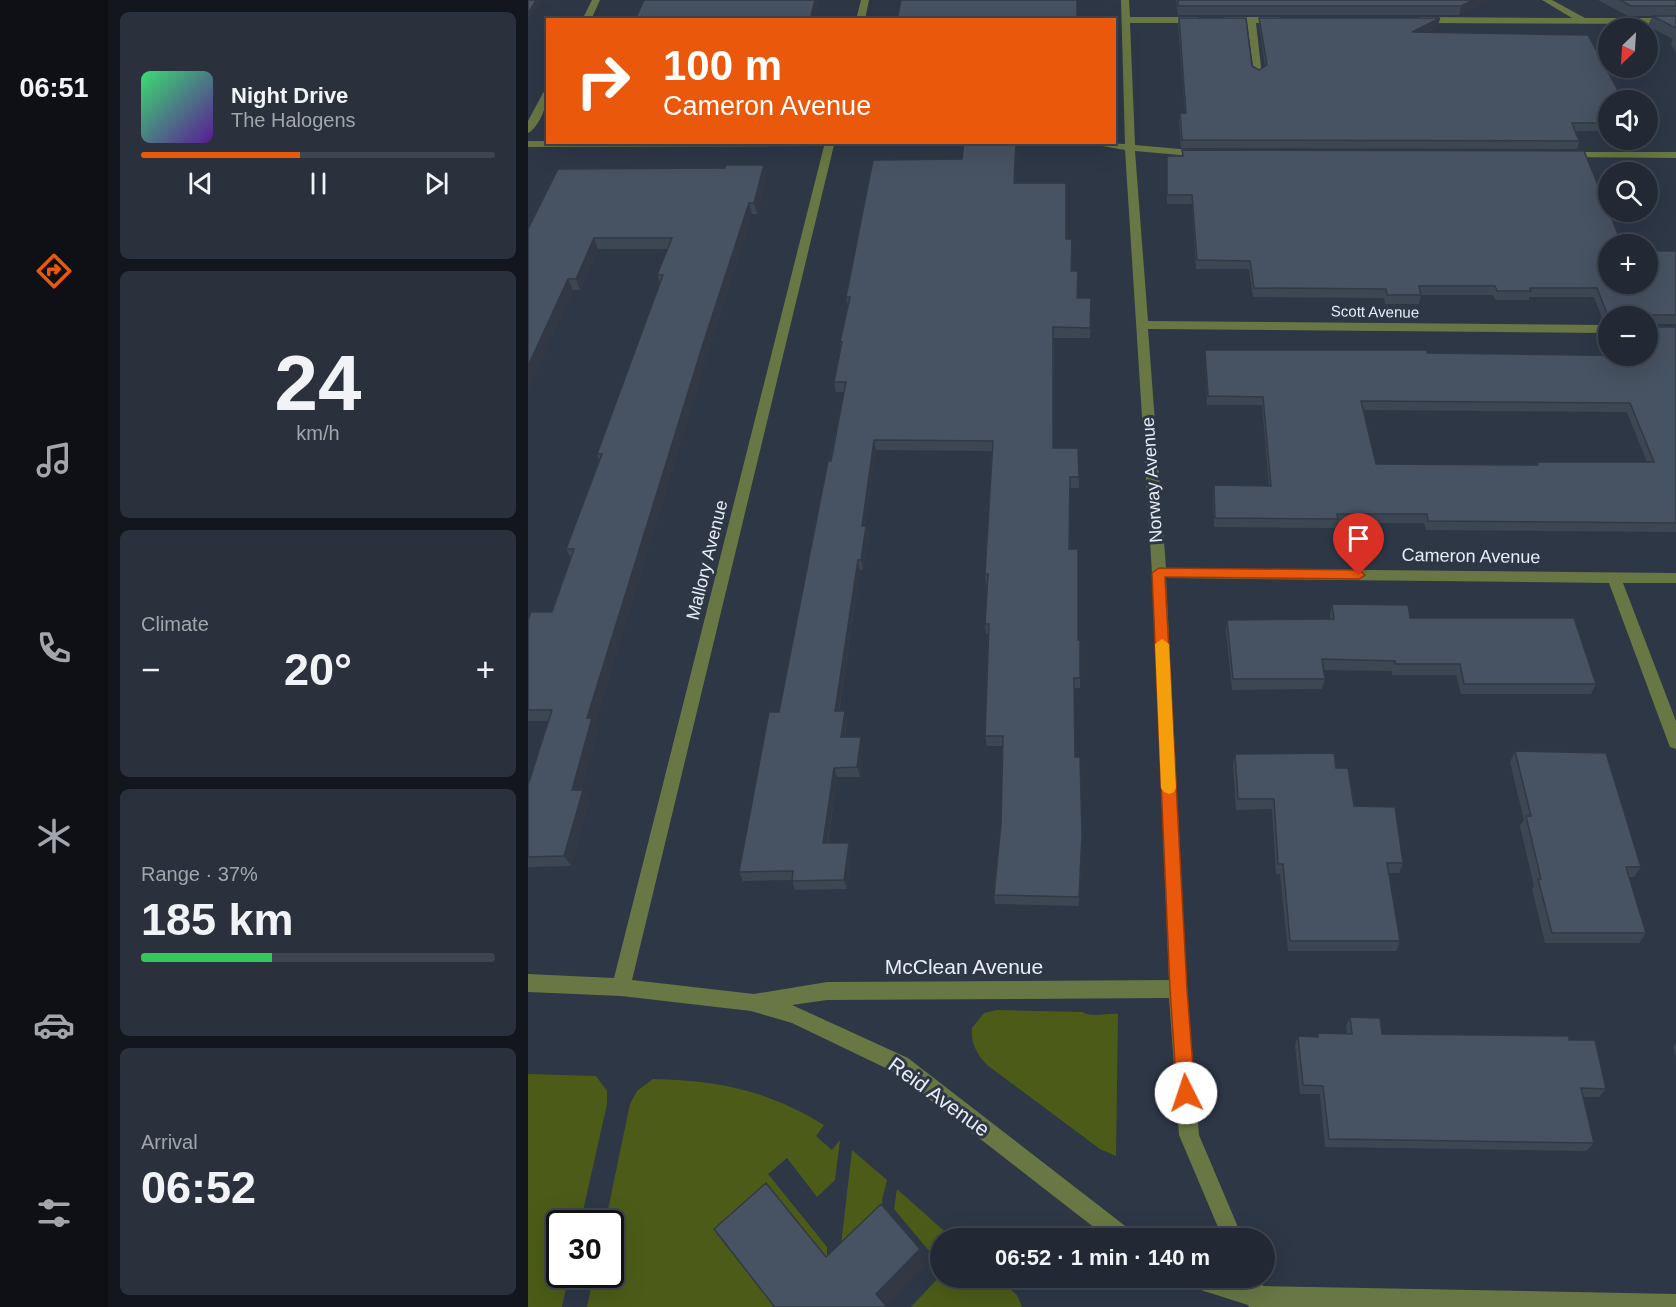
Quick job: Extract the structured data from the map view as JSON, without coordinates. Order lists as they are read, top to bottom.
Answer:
{
  "streets": {
    "street": [
      "Scott Avenue",
      "Norway Avenue",
      "Cameron Avenue",
      "Mallory Avenue",
      "McClean Avenue",
      "Reid Avenue"
    ]
  },
  "crossings": [
    ["Scott Avenue", "Norway Avenue"],
    ["Norway Avenue", "Cameron Avenue"],
    ["Norway Avenue", "McClean Avenue"],
    ["Mallory Avenue", "Reid Avenue"],
    ["McClean Avenue", "Reid Avenue"]
  ],
  "north": "bottom left",
  "page": {
    "tabs": "06:51",
    "map_buttons": ["+", "−"],
    "turn": ["100 m", "Cameron Avenue"],
    "song": ["Night Drive", "The Halogens"],
    "tile": [
      ["24", "km/h"],
      "Climate",
      ["Range · 37%", "185 km"],
      ["Arrival", "06:52"]
    ],
    "heat": ["−", "20°", "+"],
    "limit": "30",
    "trip": "06:52 · 1 min · 140 m"
  }
}
